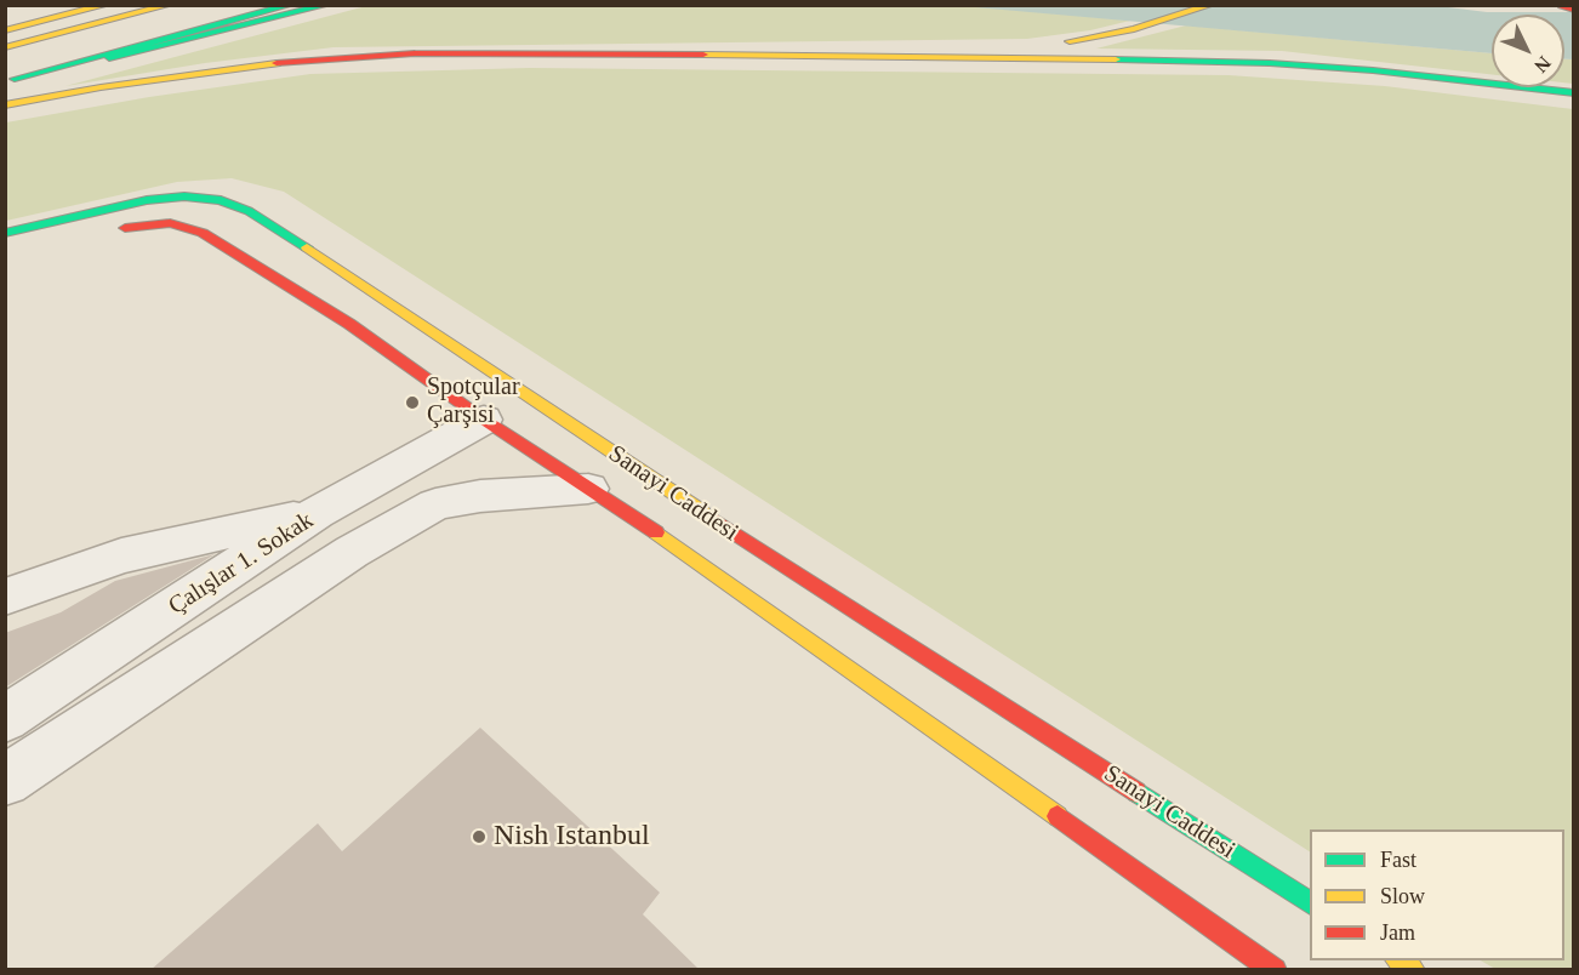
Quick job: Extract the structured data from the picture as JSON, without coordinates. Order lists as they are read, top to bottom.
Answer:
{
  "streets": {
    "main road": ["Sanayi Caddesi"],
    "street": ["Çalışlar 1. Sokak"]
  },
  "crossings": [
    ["Sanayi Caddesi", "Çalışlar 1. Sokak"]
  ],
  "places": ["Spotçular Çarşisi", "Nish Istanbul"],
  "legend": ["Fast", "Slow", "Jam"],
  "north": "bottom right"
}
